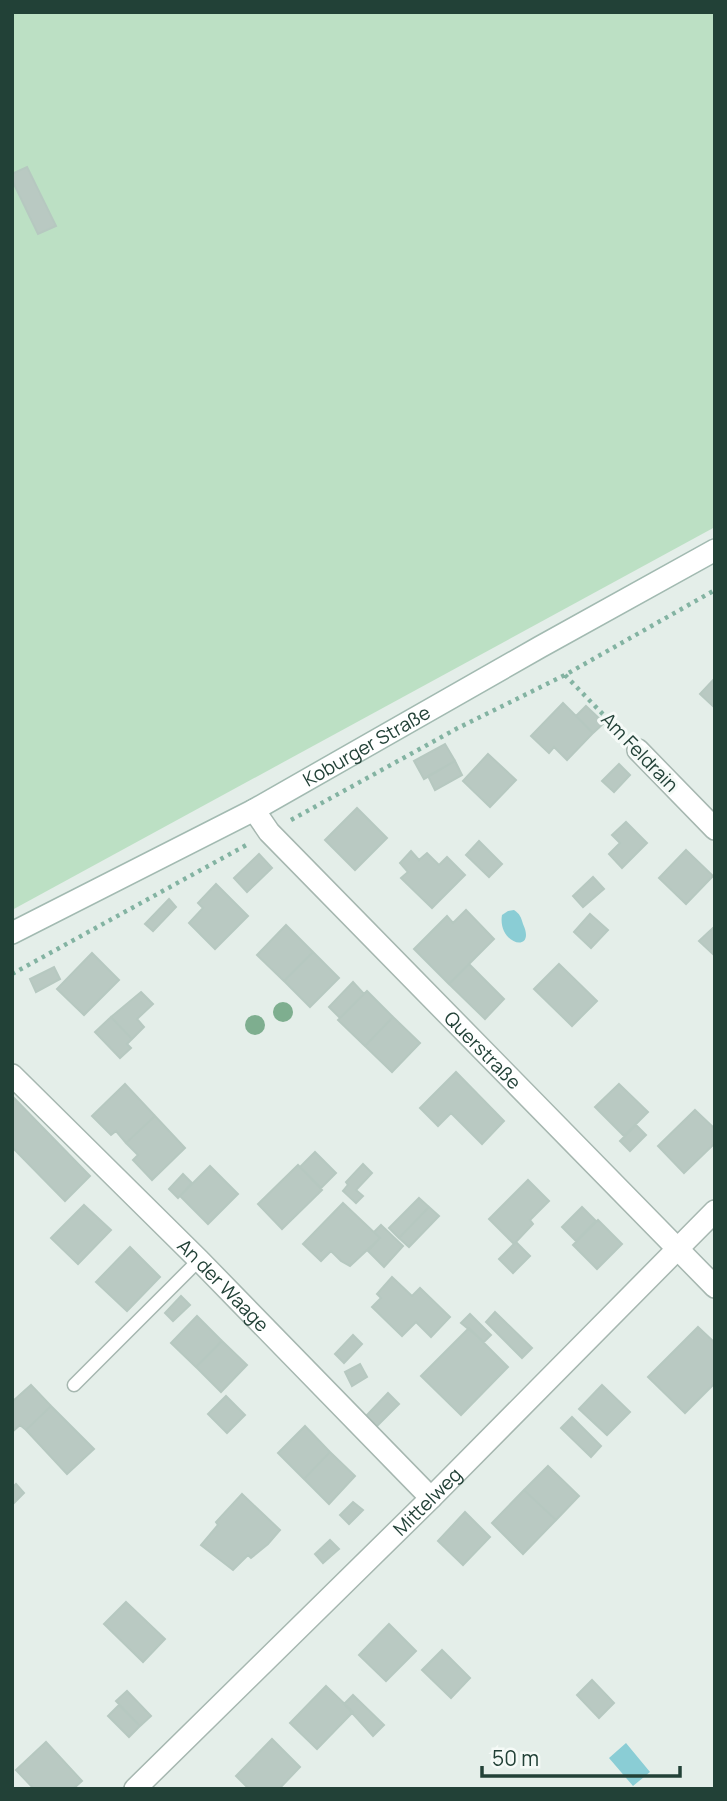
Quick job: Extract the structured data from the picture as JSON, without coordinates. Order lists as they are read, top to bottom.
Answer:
{
  "streets": {
    "street": [
      "Koburger Straße",
      "Am Feldrain",
      "Querstraße",
      "An der Waage",
      "Mittelweg"
    ]
  },
  "crossings": [
    ["Koburger Straße", "Querstraße"],
    ["Querstraße", "Mittelweg"],
    ["An der Waage", "Mittelweg"]
  ],
  "scale_bar": "50 m"
}
